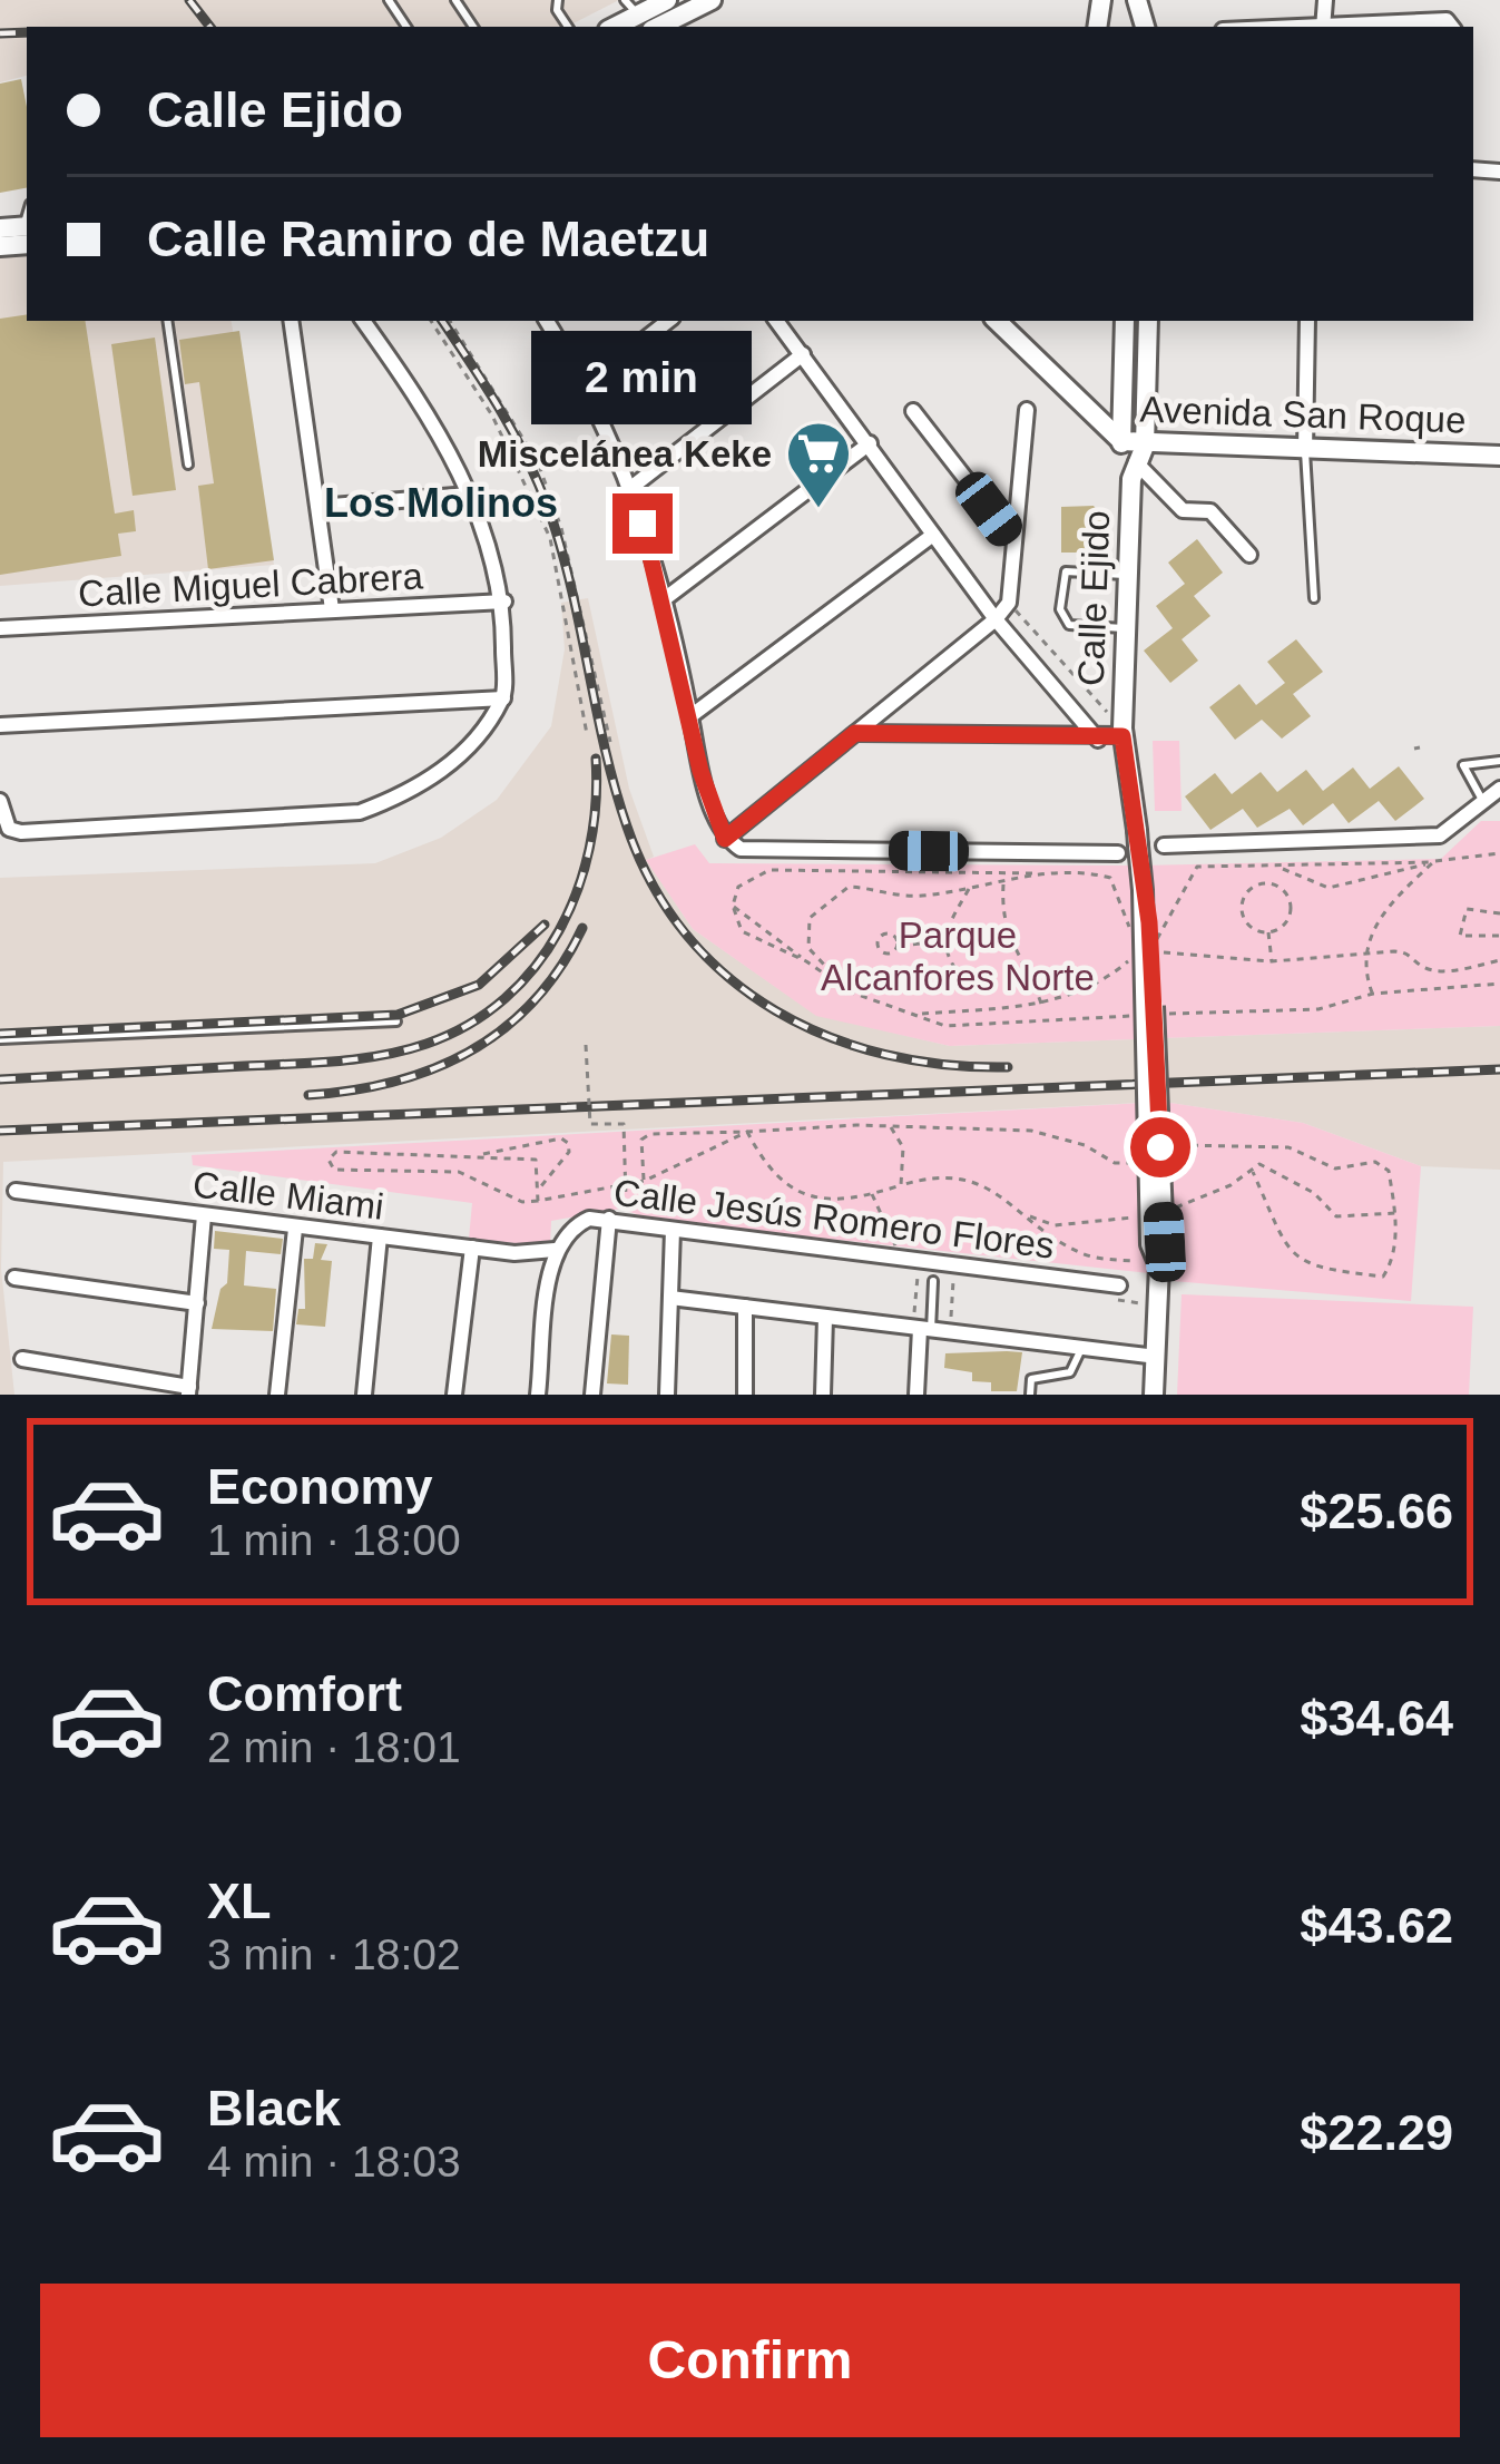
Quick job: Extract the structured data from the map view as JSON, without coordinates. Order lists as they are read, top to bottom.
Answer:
{
  "streets": {
    "street": [
      "Avenida San Roque",
      "Calle Miguel Cabrera",
      "Calle Ejido",
      "Calle Miami",
      "Calle Jesús Romero Flores"
    ]
  },
  "crossings": [
    ["Avenida San Roque", "Calle Ejido"],
    ["Calle Miami", "Calle Jesús Romero Flores"]
  ],
  "districts": ["Los Molinos"],
  "parks": ["Parque Alcanfores Norte"],
  "places": {
    "supermarket": ["Miscelánea Keke"]
  },
  "page": {
    "banner": ["Calle Ejido", "Calle Ramiro de Maetzu"],
    "bubble": "2 min",
    "list": [
      {
        "name": "Economy",
        "note": "1 min · 18:00",
        "value": "$25.66"
      },
      {
        "name": "Comfort",
        "note": "2 min · 18:01",
        "value": "$34.64"
      },
      {
        "name": "XL",
        "note": "3 min · 18:02",
        "value": "$43.62"
      },
      {
        "name": "Black",
        "note": "4 min · 18:03",
        "value": "$22.29"
      }
    ],
    "buttons": "Confirm"
  }
}
